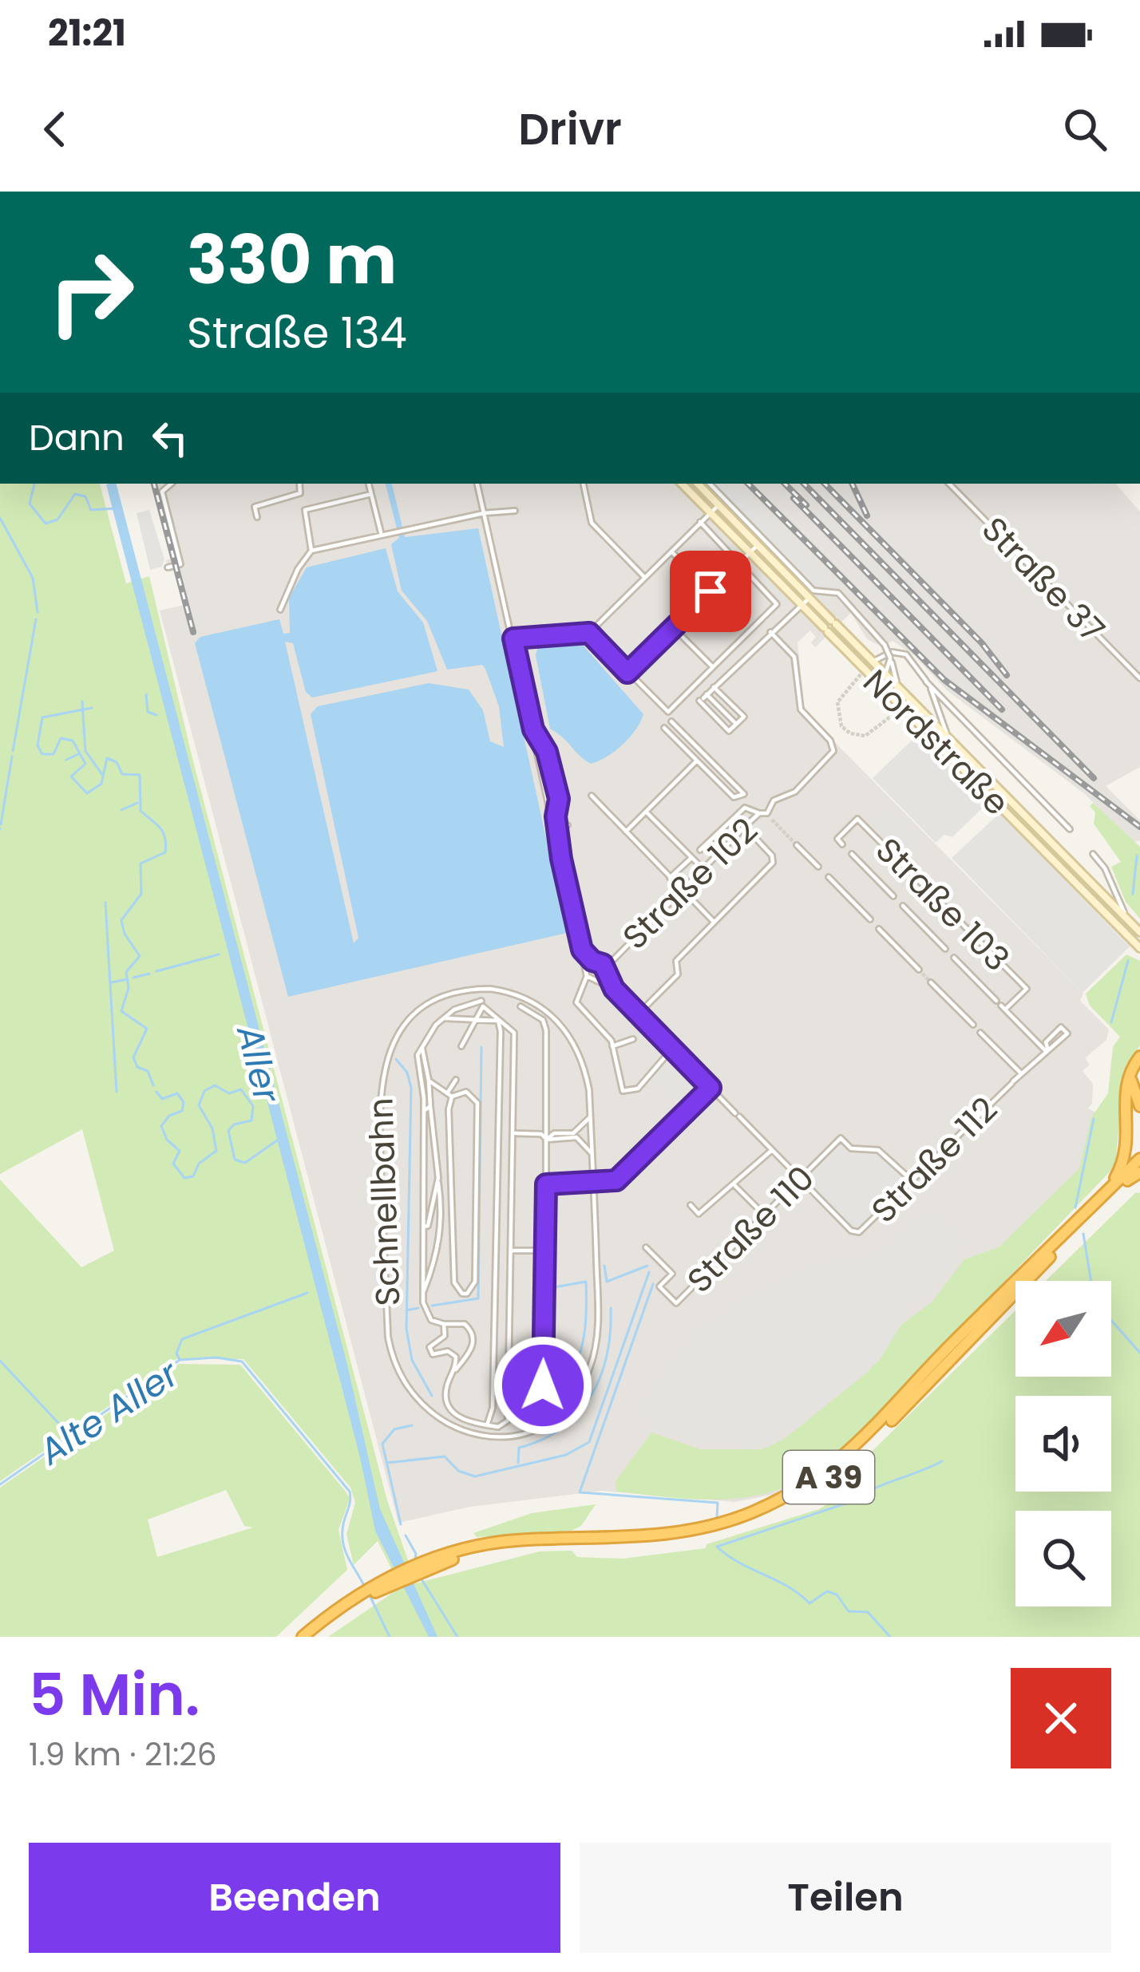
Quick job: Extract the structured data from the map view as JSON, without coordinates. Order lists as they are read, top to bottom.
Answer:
{
  "streets": {
    "highway": ["A 39"],
    "street": [
      "Straße 37",
      "Nordstraße",
      "Straße 102",
      "Straße 103",
      "Straße 112",
      "Schnellbahn",
      "Straße 110"
    ]
  },
  "crossings": [
    ["Straße 103", "Straße 112"],
    ["Straße 112", "Straße 110"]
  ],
  "water": ["Aller", "Alte Aller"],
  "north": "bottom left",
  "page": {
    "status": "21:21",
    "header": "Drivr",
    "turn": ["330 m", "Straße 134"],
    "then": "Dann",
    "heading": ["5 Min.", "1.9 km · 21:26"],
    "buttons": ["Beenden", "Teilen"]
  }
}
